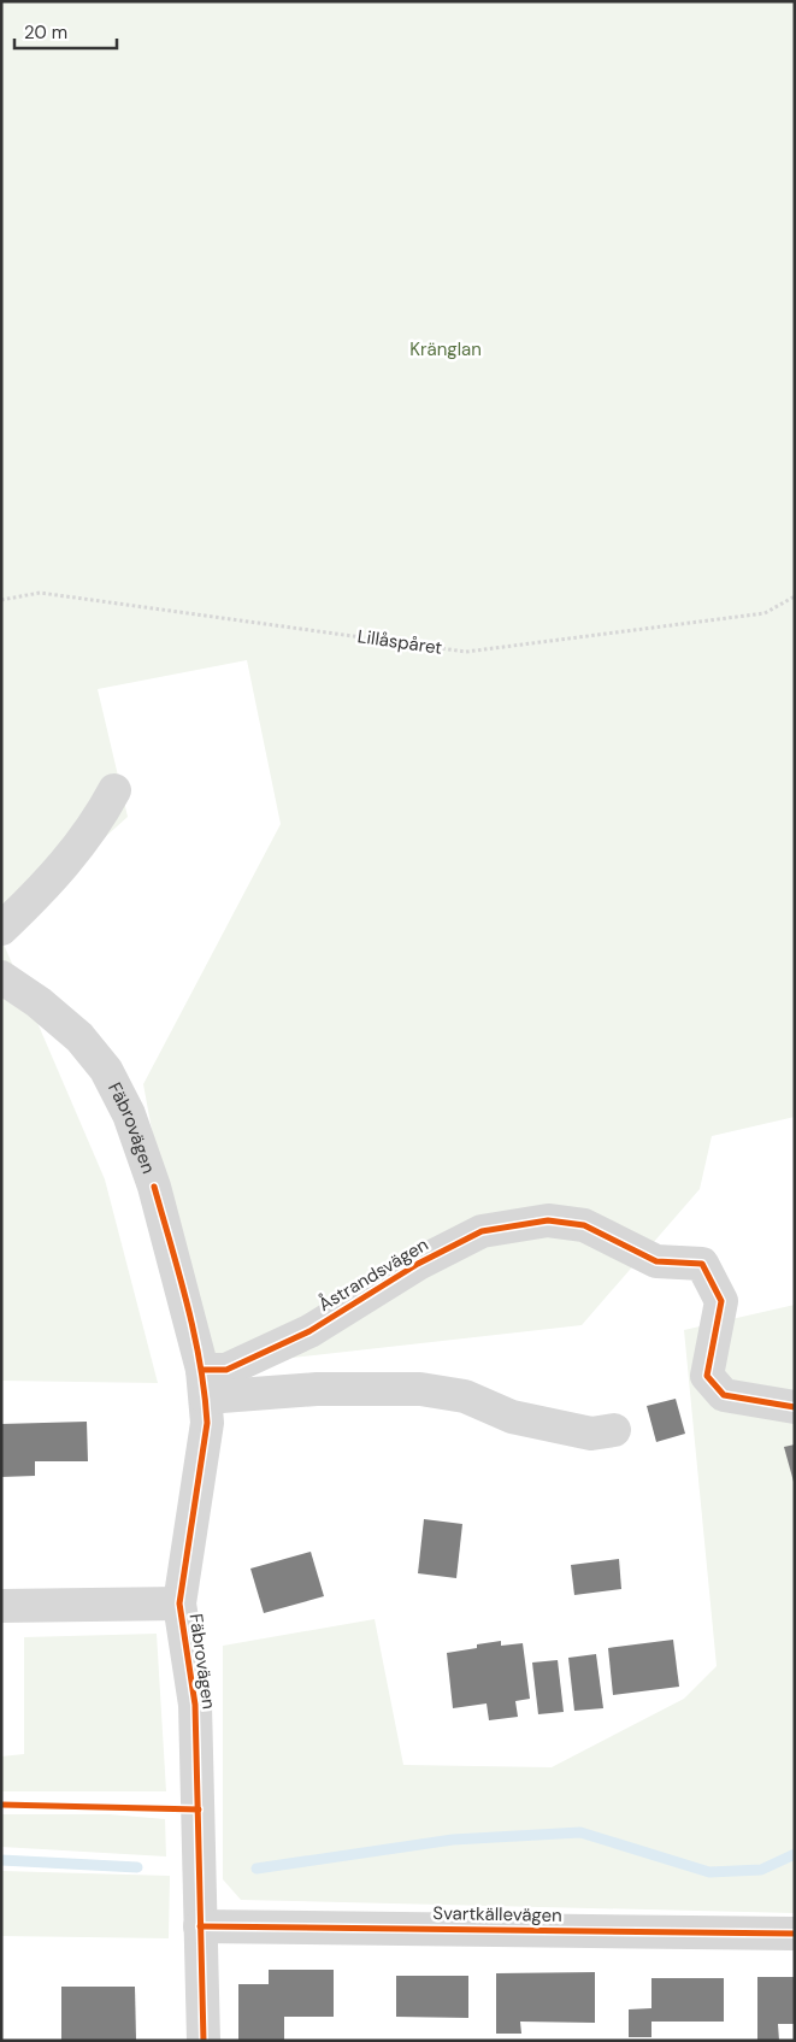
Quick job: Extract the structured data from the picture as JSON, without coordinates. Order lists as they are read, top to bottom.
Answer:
{
  "streets": {
    "street": ["Fäbrovägen", "Åstrandsvägen", "Svartkällevägen"],
    "path": ["Lillåspåret"]
  },
  "crossings": [
    ["Fäbrovägen", "Åstrandsvägen"],
    ["Fäbrovägen", "Svartkällevägen"]
  ],
  "parks": ["Kränglan"],
  "scale_bar": "20 m"
}
